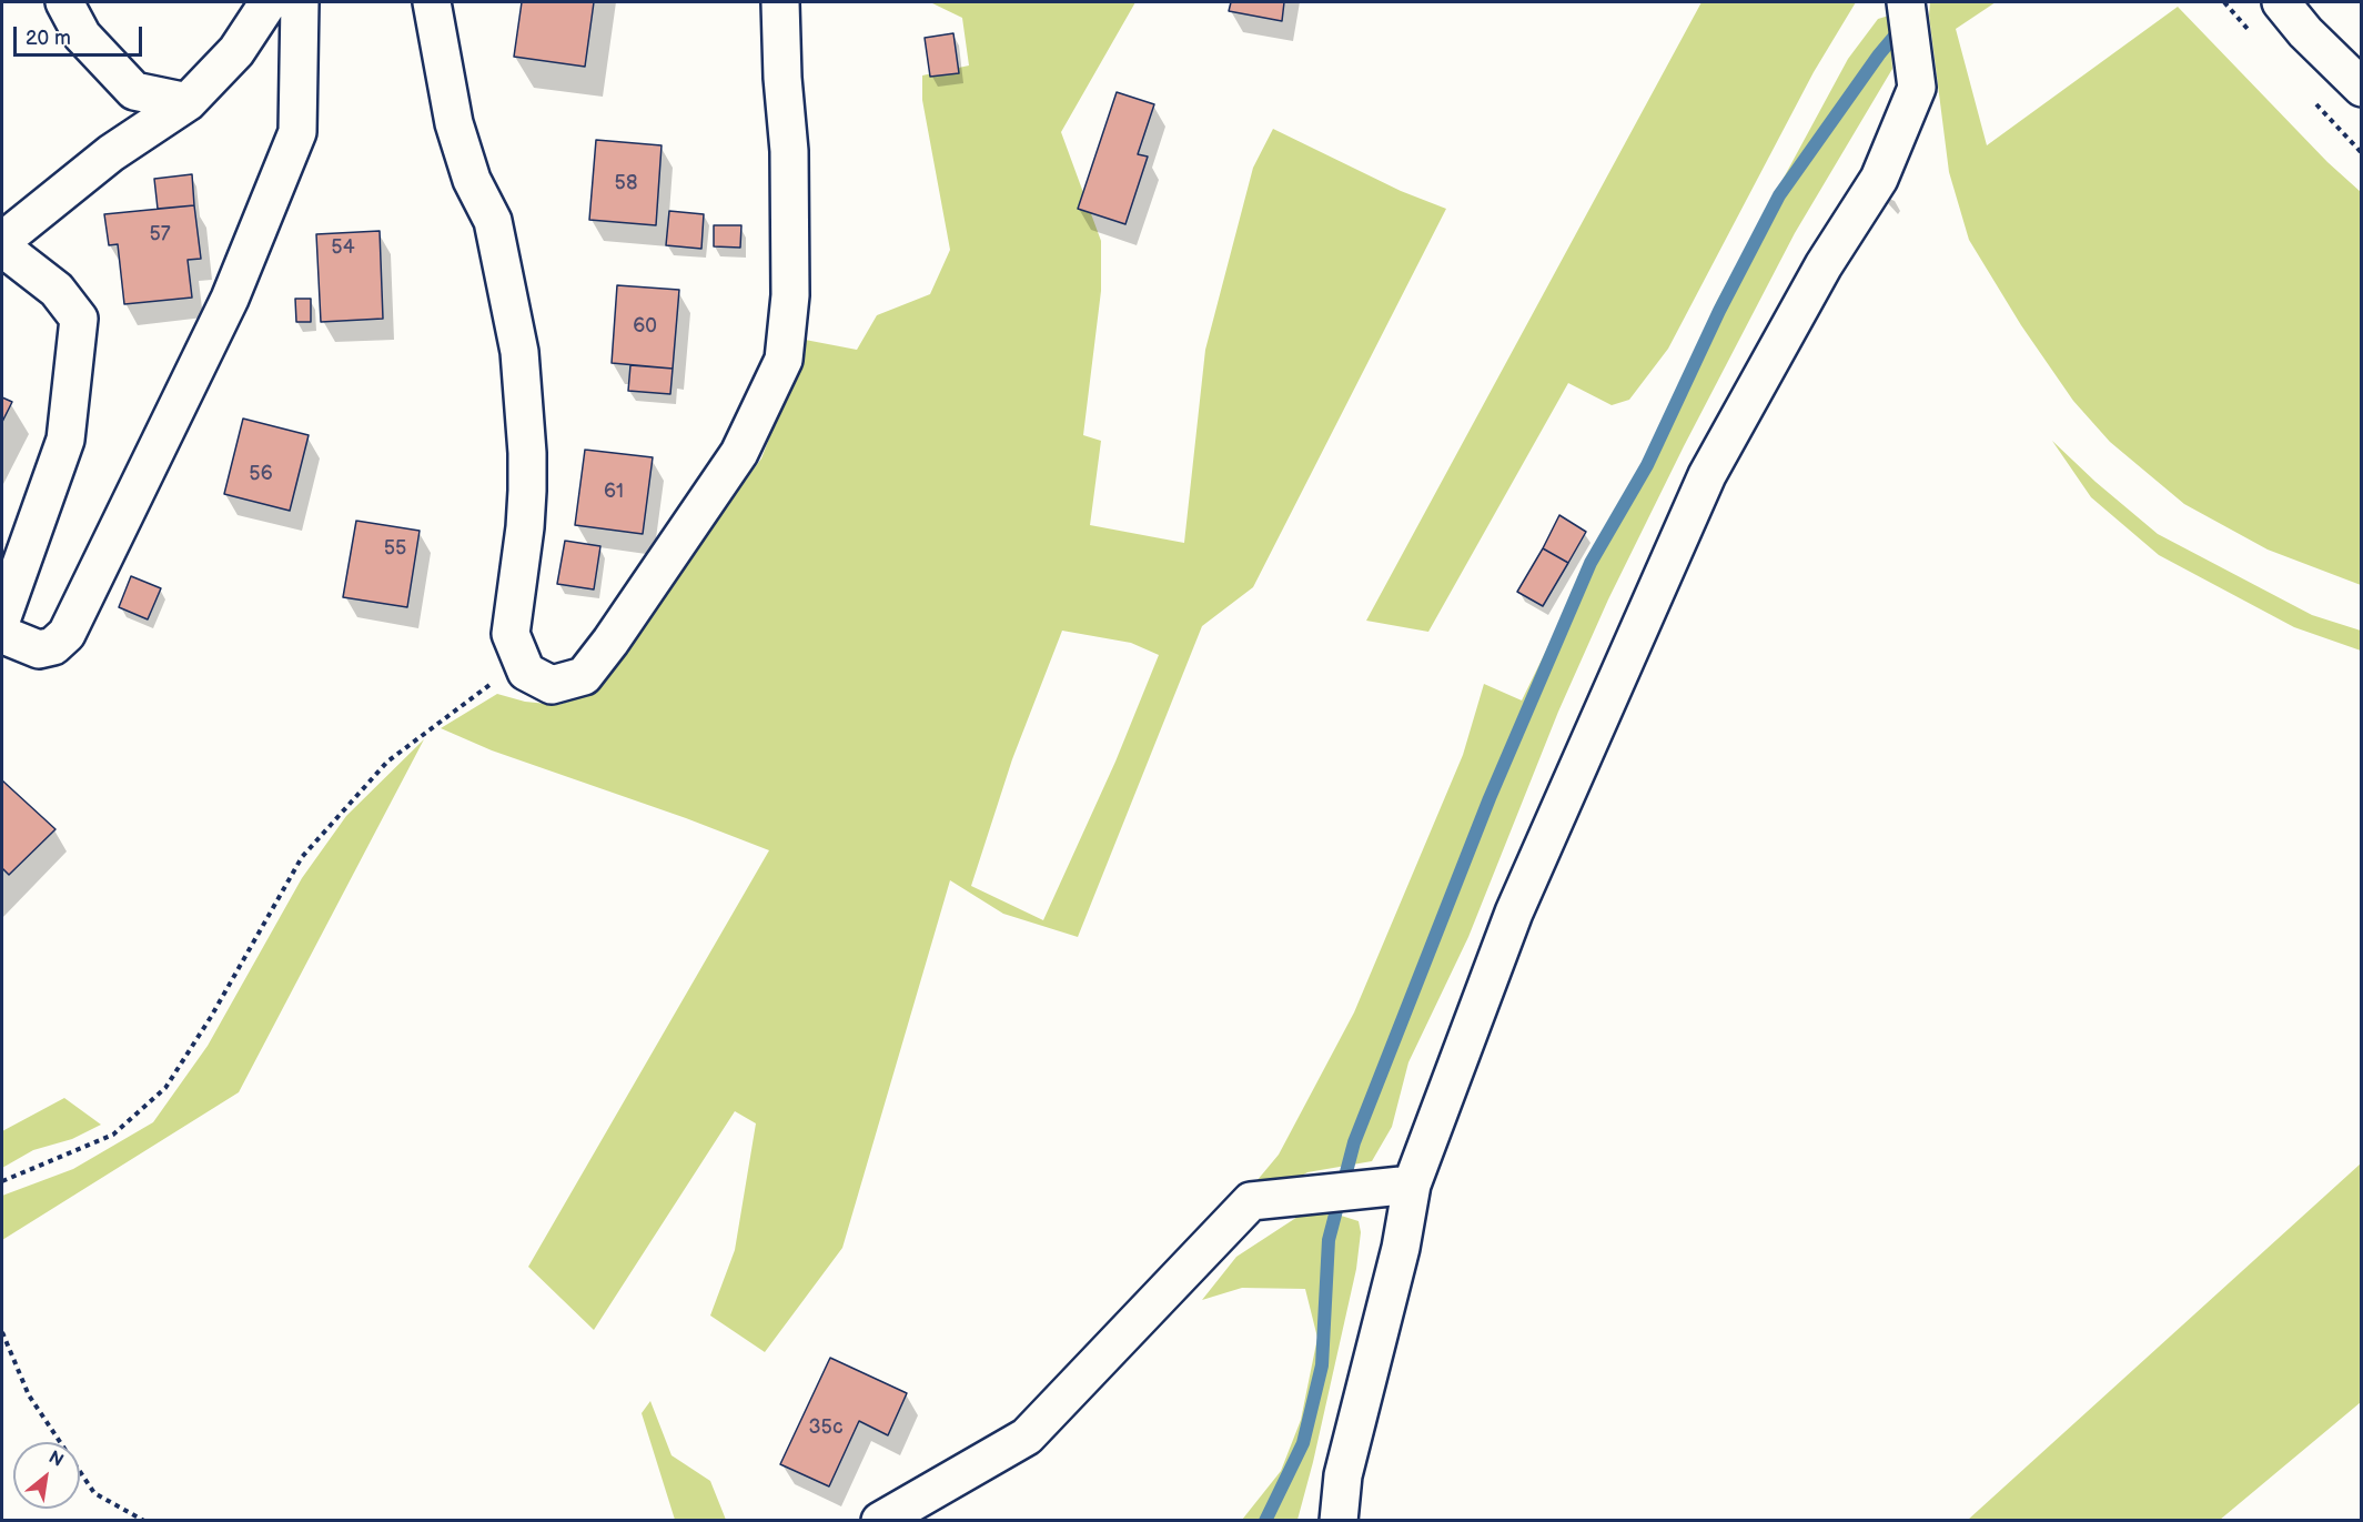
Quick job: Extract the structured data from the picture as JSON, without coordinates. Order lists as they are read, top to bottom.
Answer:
{
  "house_numbers": [
    "58",
    "57",
    "54",
    "60",
    "56",
    "61",
    "55",
    "35c"
  ],
  "scale_bar": "20 m",
  "north": "top right"
}
